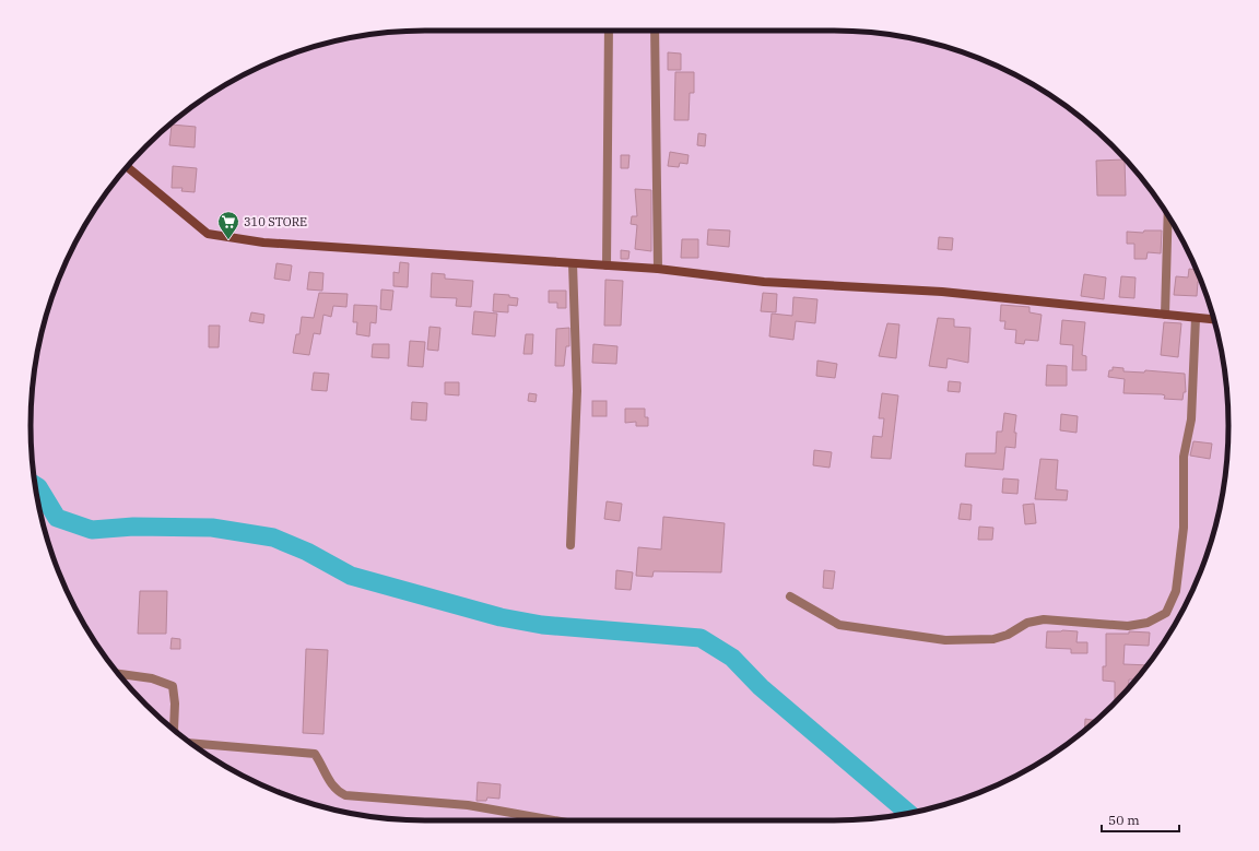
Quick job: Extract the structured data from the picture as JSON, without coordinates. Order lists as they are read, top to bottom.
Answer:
{
  "places": {
    "supermarket": ["310 STORE"]
  },
  "scale_bar": "50 m"
}
